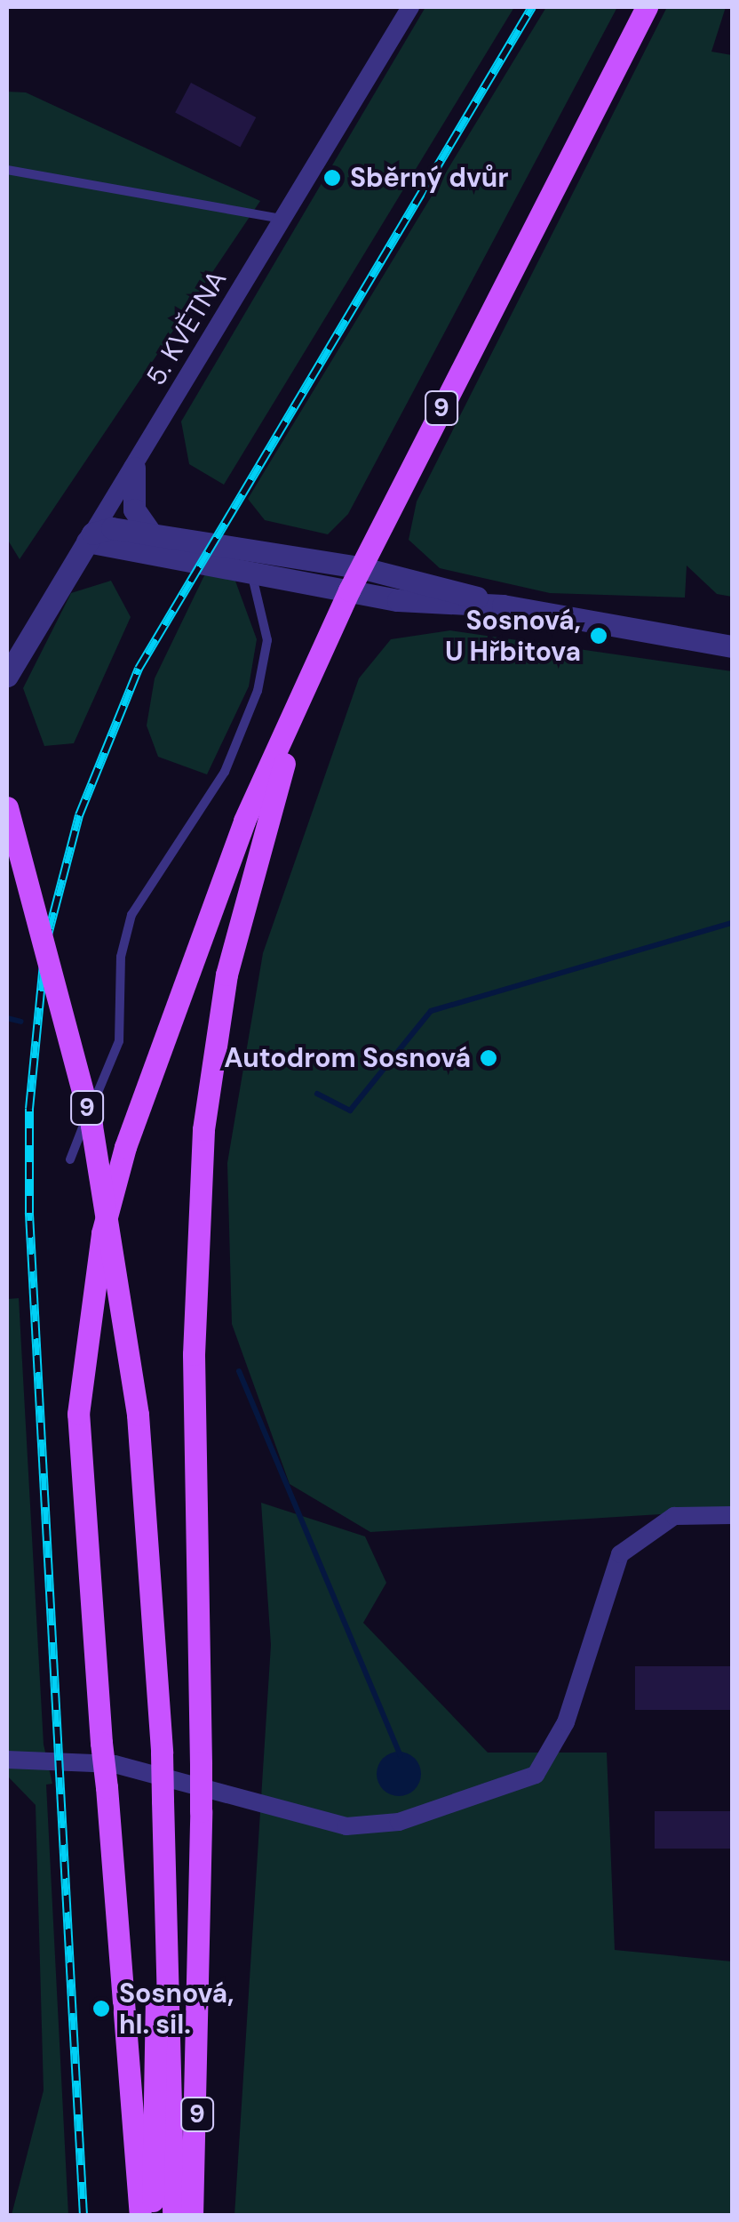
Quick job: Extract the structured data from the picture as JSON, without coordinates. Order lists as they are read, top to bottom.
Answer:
{
  "streets": {
    "main road": ["9"],
    "street": ["5. KVĚTNA"]
  },
  "places": [
    "Sběrný dvůr",
    "Sosnová, U Hřbitova",
    "Autodrom Sosnová",
    "Sosnová, hl. sil."
  ]
}
